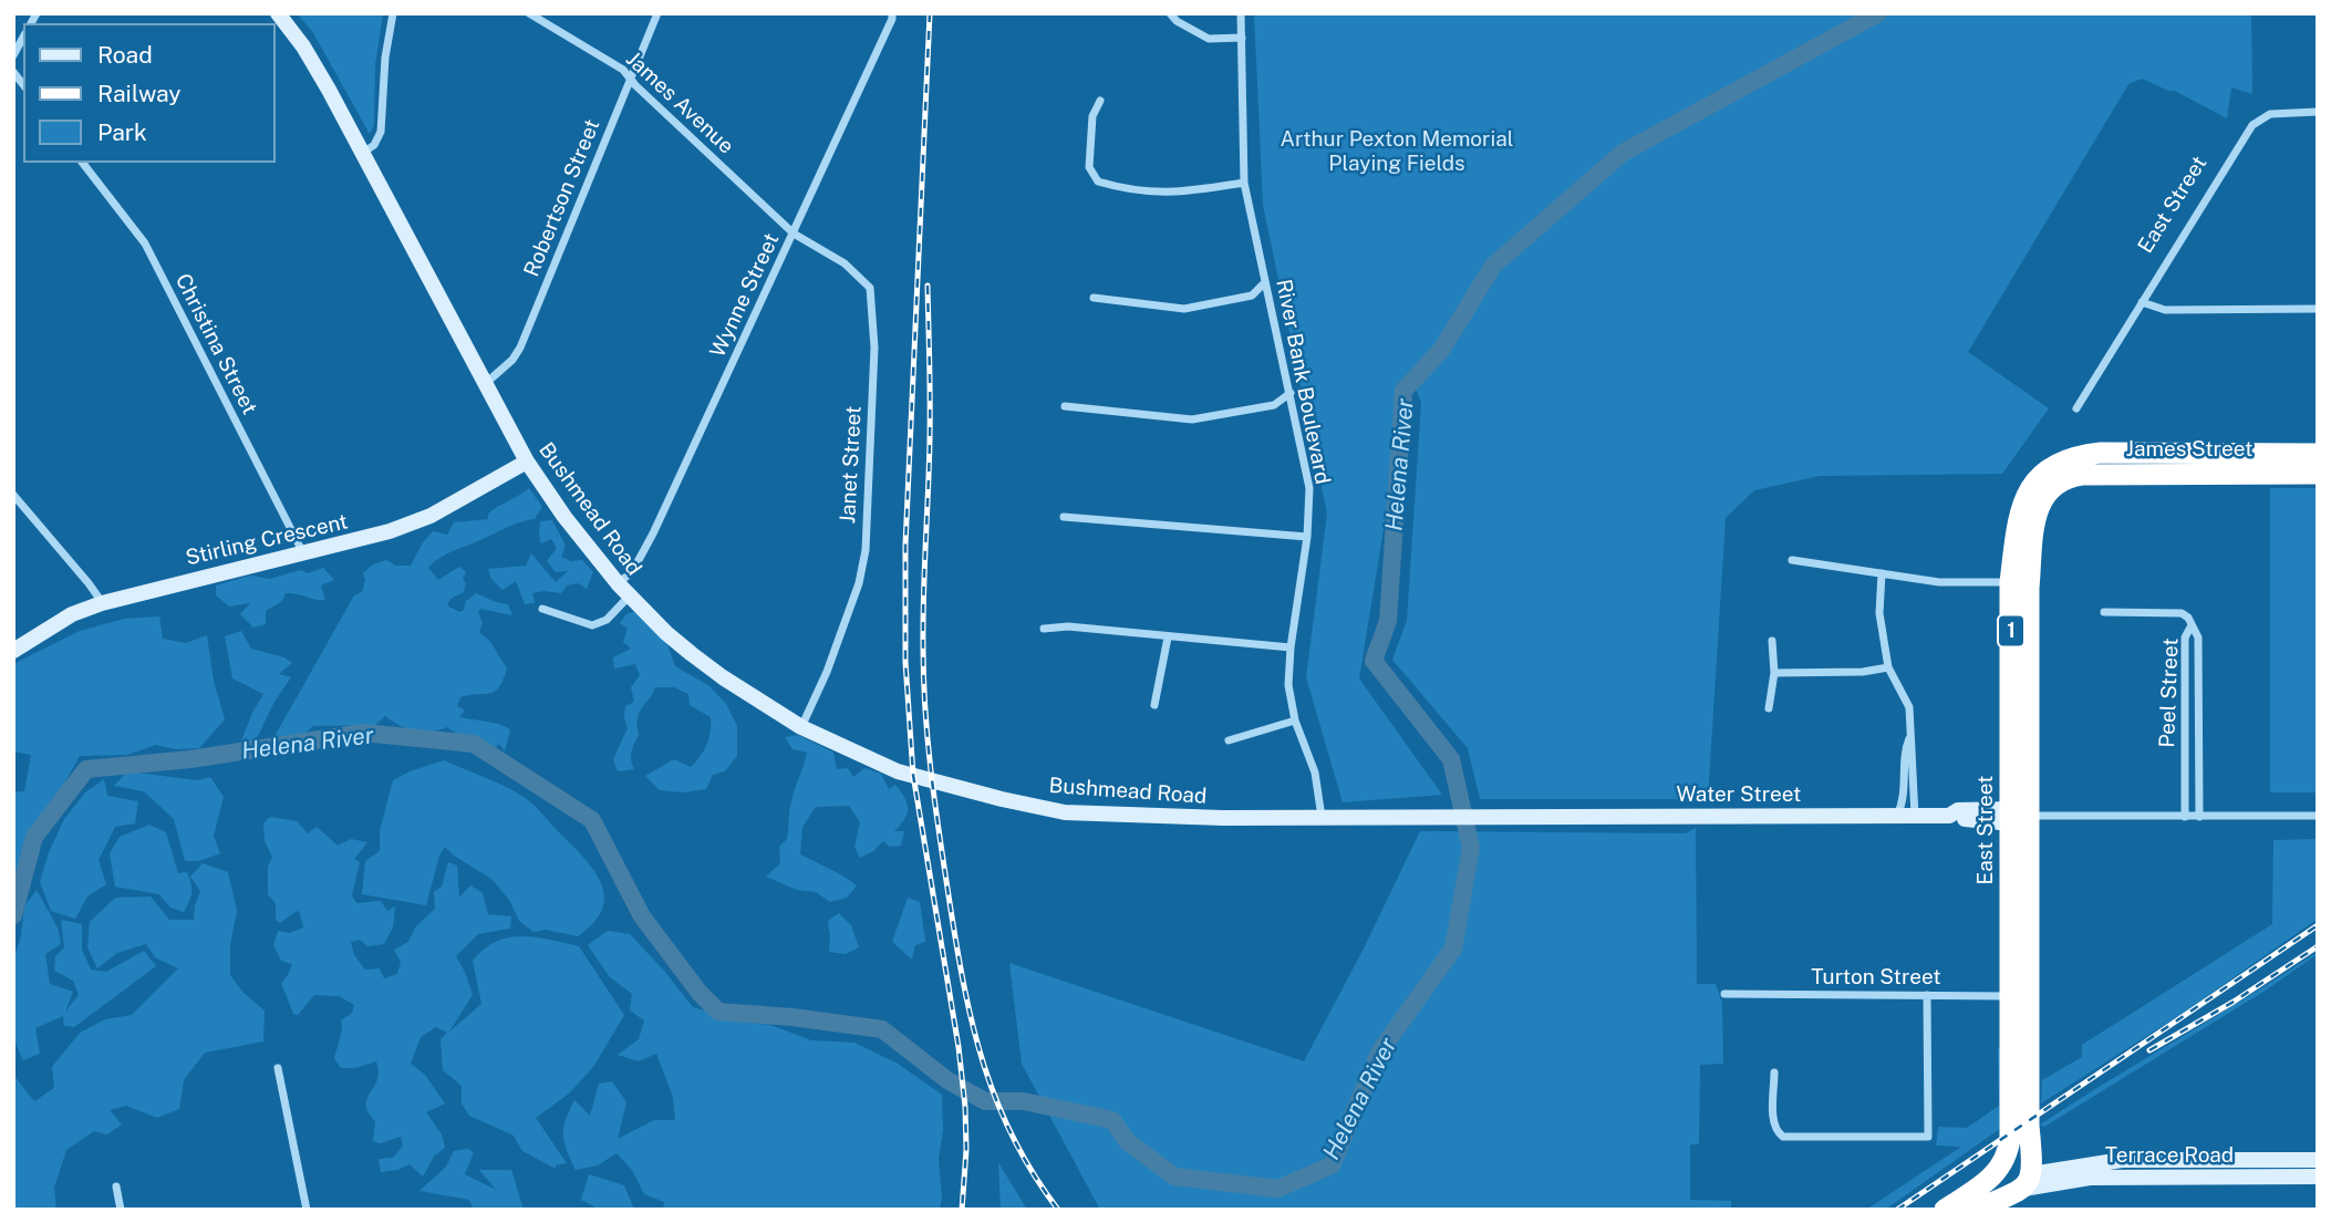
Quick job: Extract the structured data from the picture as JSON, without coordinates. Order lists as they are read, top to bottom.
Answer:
{
  "streets": {
    "highway": ["East Street", "James Street", "1"],
    "main road": [
      "Bushmead Road",
      "Stirling Crescent",
      "Water Street",
      "Terrace Road"
    ],
    "street": [
      "James Avenue",
      "Robertson Street",
      "Wynne Street",
      "Christina Street",
      "River Bank Boulevard",
      "Janet Street",
      "Peel Street",
      "Turton Street"
    ]
  },
  "crossings": [
    ["James Avenue", "Robertson Street"],
    ["James Avenue", "Wynne Street"],
    ["James Avenue", "Janet Street"],
    ["Robertson Street", "Bushmead Road"],
    ["East Street", "James Street"],
    ["East Street", "Water Street"],
    ["East Street", "Turton Street"],
    ["East Street", "Terrace Road"],
    ["Wynne Street", "Janet Street"],
    ["Wynne Street", "Bushmead Road"],
    ["Christina Street", "Stirling Crescent"],
    ["River Bank Boulevard", "Bushmead Road"],
    ["Janet Street", "Bushmead Road"],
    ["Bushmead Road", "Stirling Crescent"],
    ["Bushmead Road", "Water Street"]
  ],
  "water": ["Helena River"],
  "parks": ["Arthur Pexton Memorial Playing Fields"],
  "legend": ["Road", "Railway", "Park"]
}
